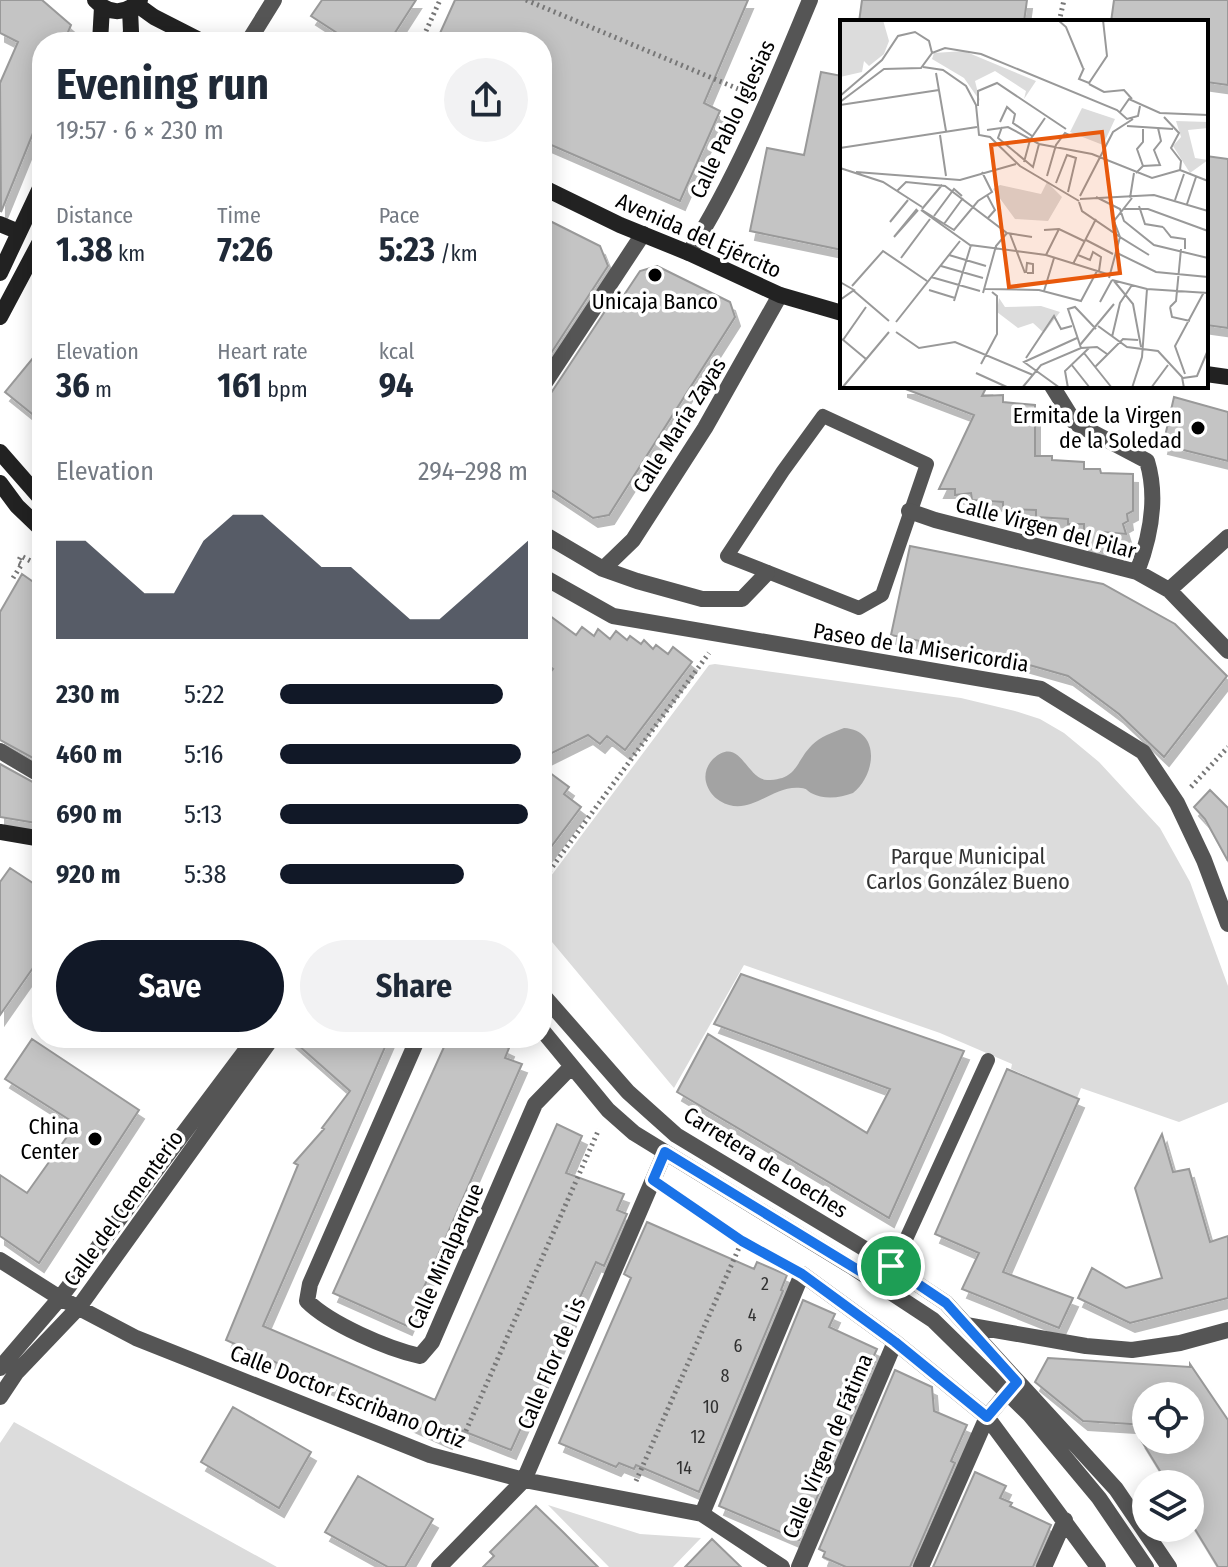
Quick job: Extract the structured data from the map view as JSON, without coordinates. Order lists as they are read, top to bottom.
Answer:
{
  "streets": {
    "street": [
      "Calle Pablo Iglesias",
      "Avenida del Ejército",
      "Calle María Zayas",
      "Calle Virgen del Pilar",
      "Paseo de la Misericordia",
      "Carretera de Loeches",
      "Calle del Cementerio",
      "Calle Miralparque",
      "Calle Flor de Lis",
      "Calle Doctor Escribano Ortiz",
      "Calle Virgen de Fátima"
    ]
  },
  "crossings": [
    ["Calle Pablo Iglesias", "Avenida del Ejército"],
    ["Avenida del Ejército", "Calle María Zayas"],
    ["Carretera de Loeches", "Calle Miralparque"],
    ["Carretera de Loeches", "Calle Flor de Lis"],
    ["Calle del Cementerio", "Calle Doctor Escribano Ortiz"],
    ["Calle Flor de Lis", "Calle Doctor Escribano Ortiz"]
  ],
  "parks": ["Parque Municipal Carlos González Bueno"],
  "places": ["Unicaja Banco", "Ermita de la Virgen de la Soledad", "China Center"],
  "house_numbers": [
    "2",
    "4",
    "6",
    "8",
    "10",
    "12",
    "14"
  ],
  "page": {
    "heading": ["Evening run", "19:57 · 6 × 230 m"],
    "stats": [
      ["Distance", "1.38 km"],
      ["Time", "7:26"],
      ["Pace", "5:23 /km"],
      ["Elevation", "36 m"],
      ["Heart rate", "161 bpm"],
      ["kcal", "94"]
    ],
    "chart": ["Elevation", "294–298 m"],
    "list": [
      {
        "name": "230 m",
        "note": "5:22"
      },
      {
        "name": "460 m",
        "note": "5:16"
      },
      {
        "name": "690 m",
        "note": "5:13"
      },
      {
        "name": "920 m",
        "note": "5:38"
      }
    ],
    "buttons": ["Save", "Share"]
  }
}
